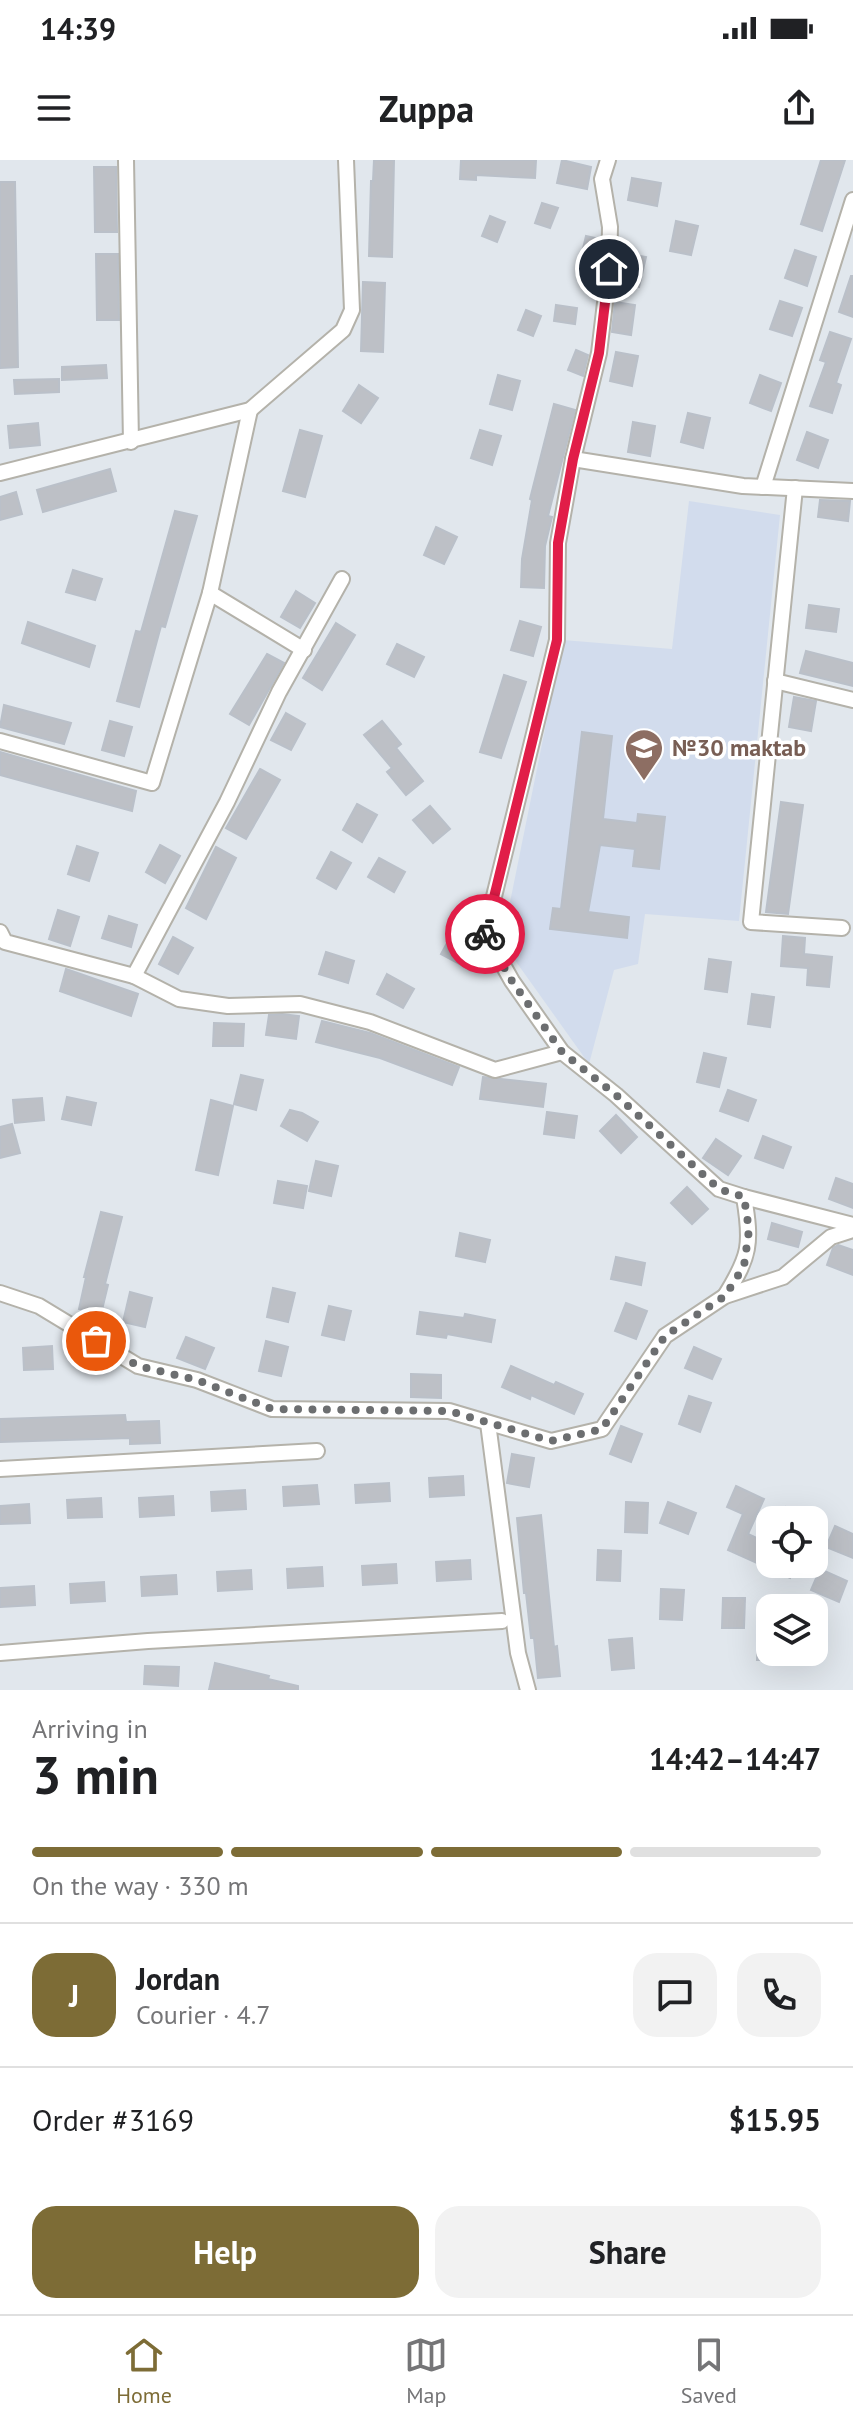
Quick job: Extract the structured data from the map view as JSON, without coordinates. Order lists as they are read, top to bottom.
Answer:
{
  "places": {
    "school or university": ["№30 maktab"]
  },
  "page": {
    "status": "14:39",
    "header": "Zuppa",
    "heading": ["3 min", "Arriving in", "14:42–14:47"],
    "panel": [
      "Jordan",
      "Courier · 4.7",
      "Order #3169",
      "$15.95"
    ],
    "bar": "On the way · 330 m",
    "round": "J",
    "buttons": ["Help", "Share"],
    "tabs": ["Home", "Map", "Saved"]
  }
}
